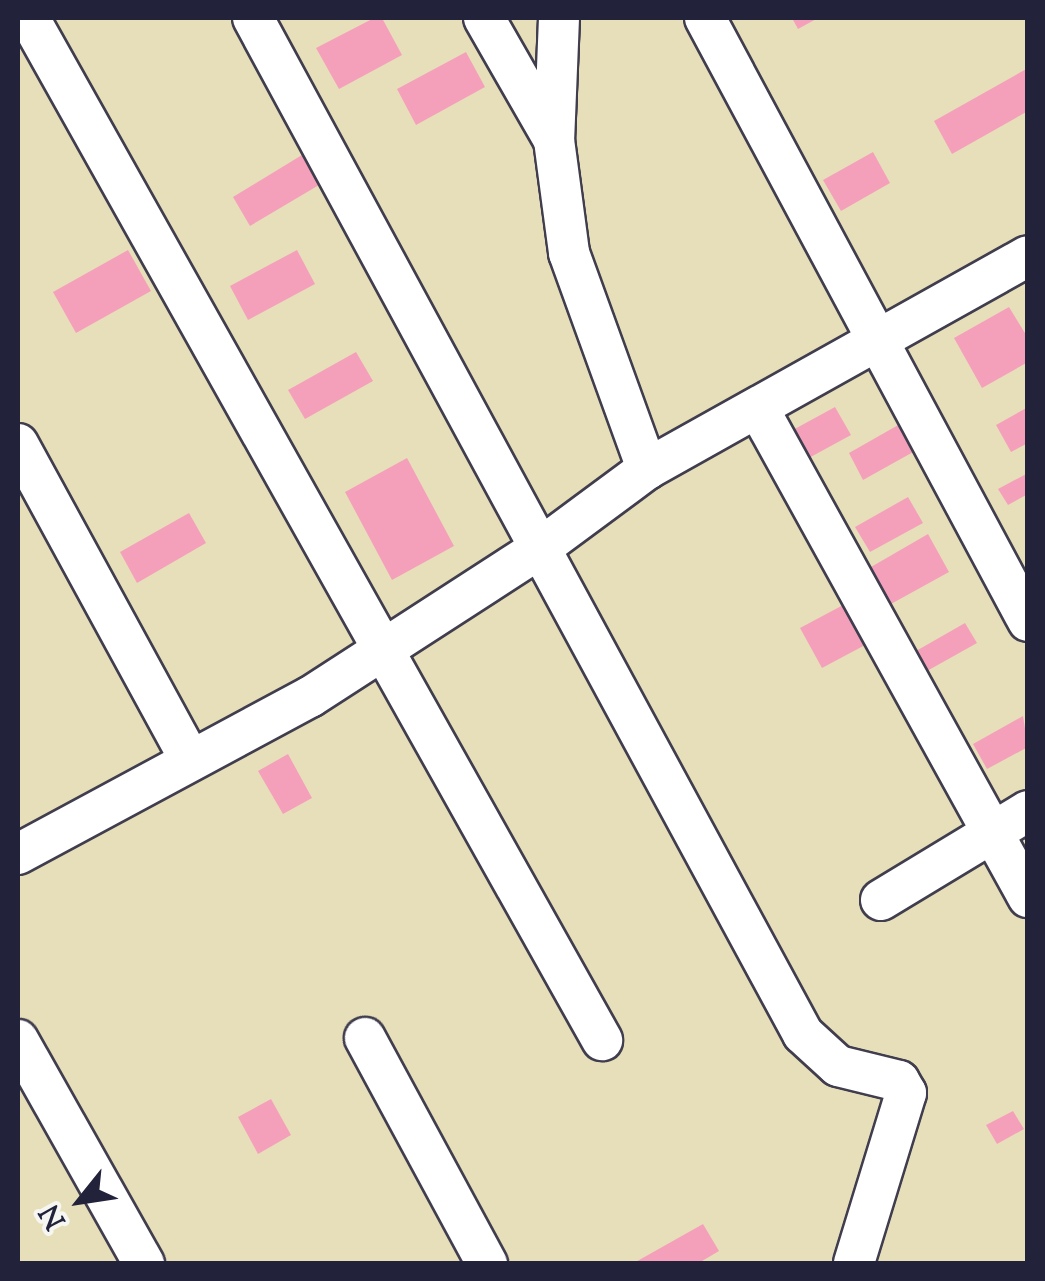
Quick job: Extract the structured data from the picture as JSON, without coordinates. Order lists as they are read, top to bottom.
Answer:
{
  "north": "bottom left"
}
